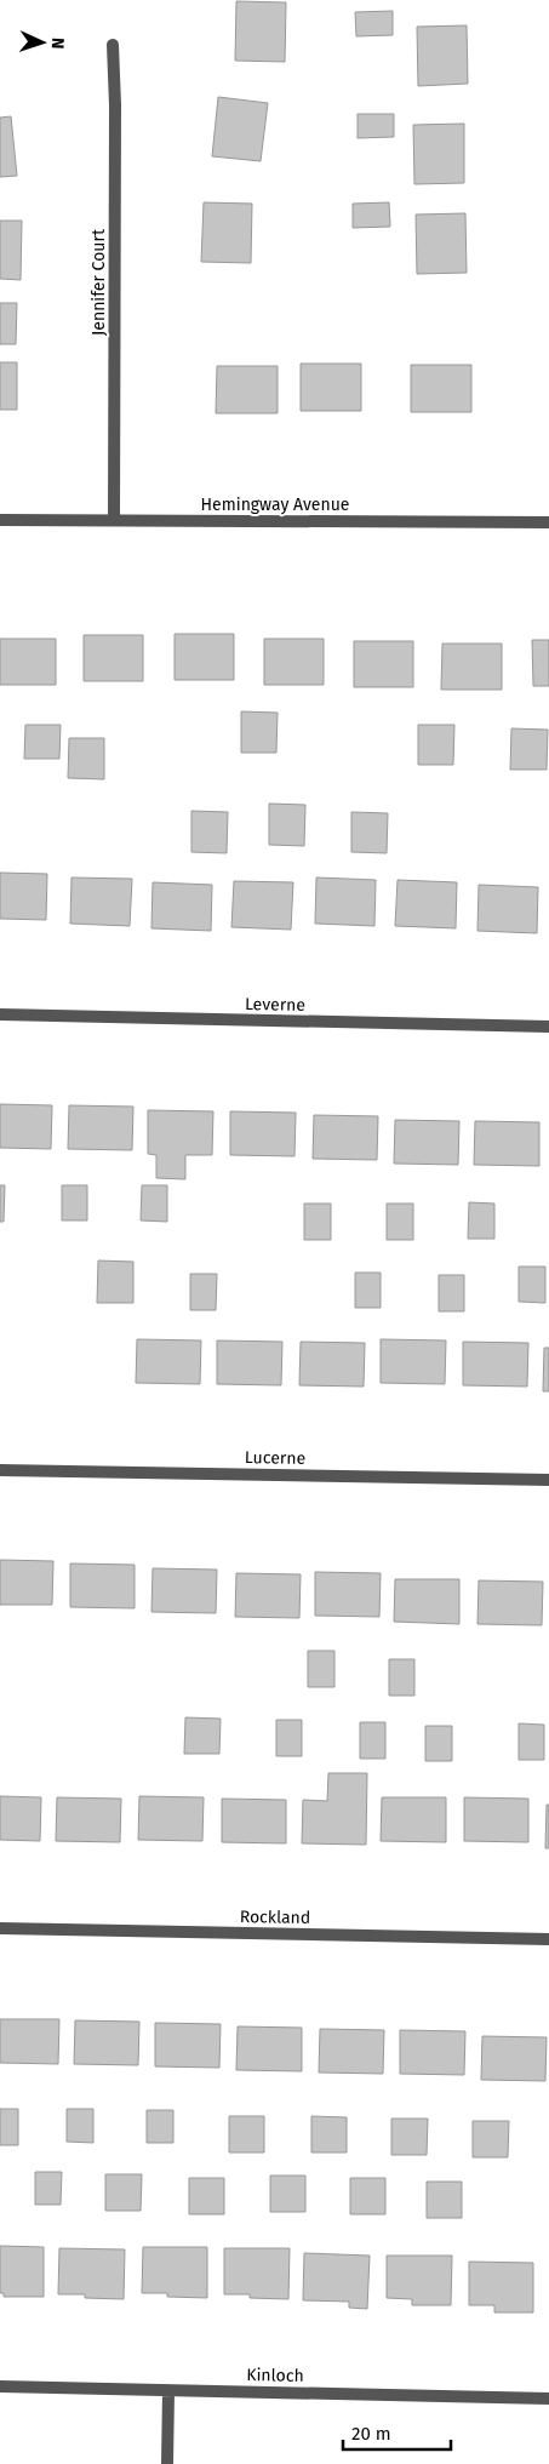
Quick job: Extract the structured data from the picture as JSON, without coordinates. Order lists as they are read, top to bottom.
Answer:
{
  "streets": {
    "street": [
      "Jennifer Court",
      "Hemingway Avenue",
      "Leverne",
      "Lucerne",
      "Rockland",
      "Kinloch"
    ]
  },
  "crossings": [
    ["Jennifer Court", "Hemingway Avenue"]
  ],
  "scale_bar": "20 m",
  "north": "right"
}
